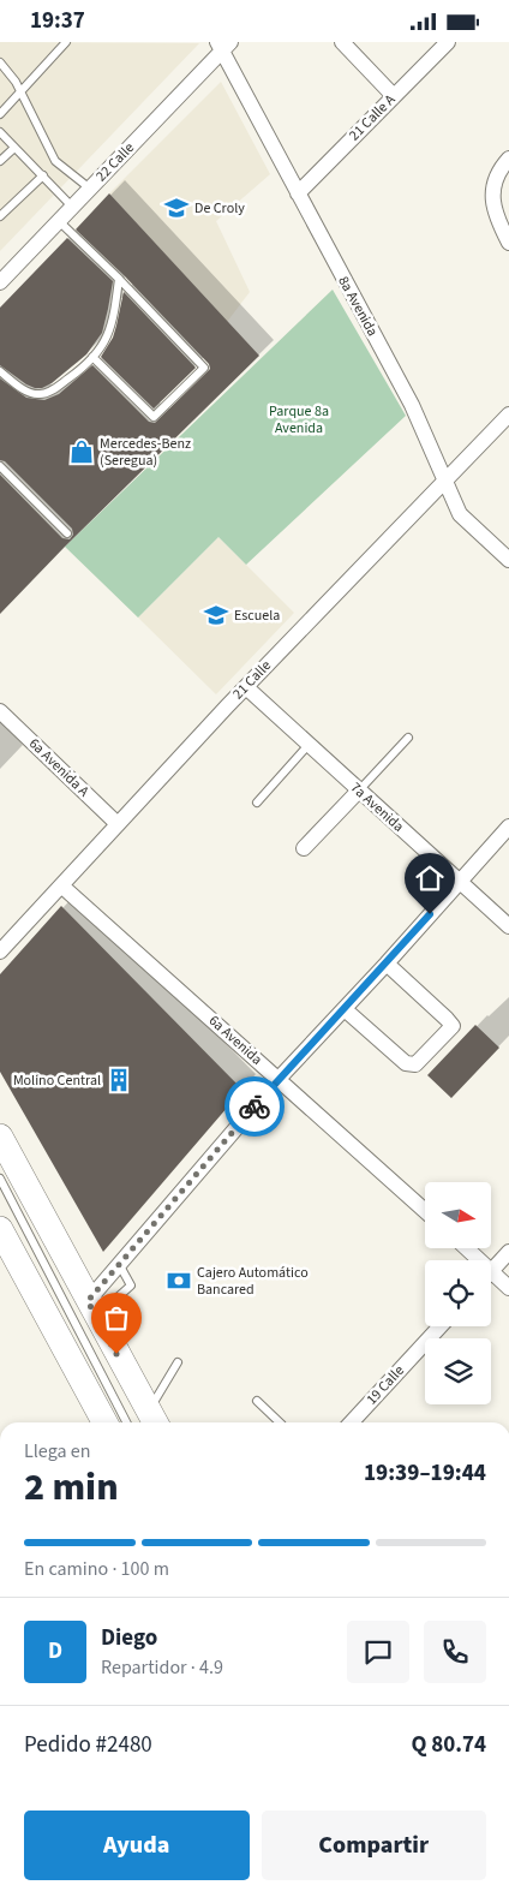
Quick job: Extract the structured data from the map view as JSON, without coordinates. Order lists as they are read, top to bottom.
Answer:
{
  "streets": {
    "street": [
      "21 Calle A",
      "22 Calle",
      "8a Avenida",
      "21 Calle",
      "6a Avenida A",
      "7a Avenida",
      "6a Avenida",
      "19 Calle"
    ]
  },
  "crossings": [
    ["21 Calle A", "8a Avenida"],
    ["22 Calle", "8a Avenida"],
    ["8a Avenida", "21 Calle"],
    ["21 Calle", "6a Avenida A"],
    ["21 Calle", "7a Avenida"],
    ["21 Calle", "6a Avenida"]
  ],
  "parks": ["Parque 8a Avenida"],
  "places": {
    "school or university": ["De Croly", "Escuela"],
    "shop": ["Mercedes-Benz (Seregua)"],
    "building": ["Molino Central"],
    "bank": ["Cajero Automático Bancared"]
  },
  "north": "right",
  "page": {
    "status": "19:37",
    "heading": ["2 min", "Llega en", "19:39–19:44"],
    "panel": [
      "Diego",
      "Repartidor · 4.9",
      "Pedido #2480",
      "Q 80.74"
    ],
    "bar": "En camino · 100 m",
    "round": "D",
    "buttons": ["Ayuda", "Compartir"]
  }
}
